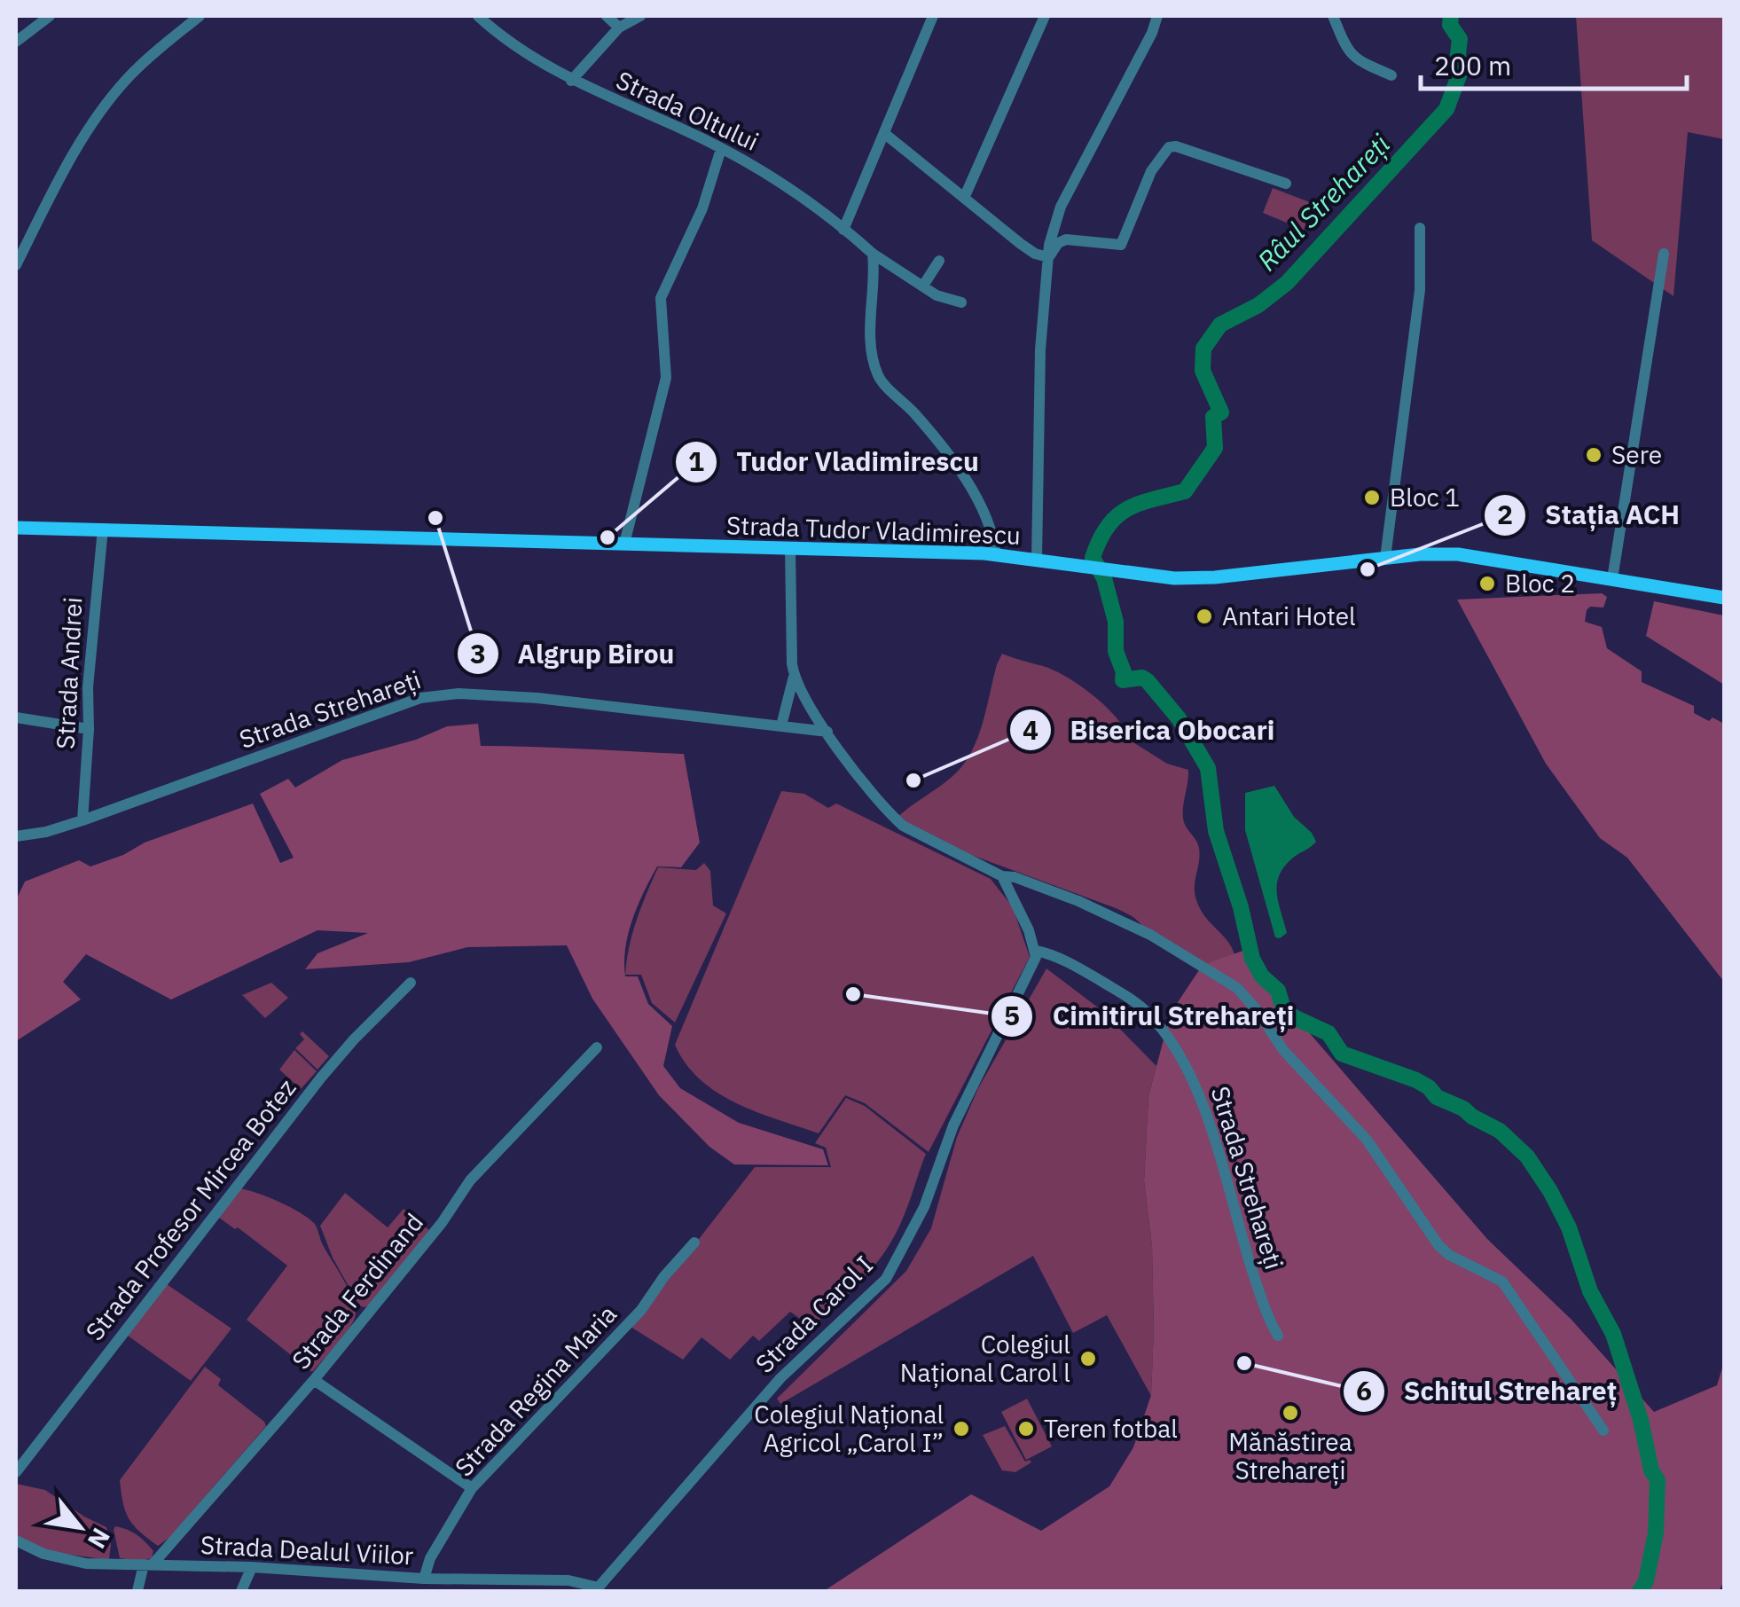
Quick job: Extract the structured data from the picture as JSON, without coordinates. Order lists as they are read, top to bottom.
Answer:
{
  "streets": {
    "main road": ["Strada Tudor Vladimirescu"],
    "street": [
      "Strada Oltului",
      "Strada Andrei",
      "Strada Strehareți",
      "Strada Profesor Mircea Botez",
      "Strada Ferdinand",
      "Strada Carol I",
      "Strada Regina Maria",
      "Strada Dealul Viilor"
    ]
  },
  "crossings": [
    ["Strada Tudor Vladimirescu", "Strada Andrei"],
    ["Strada Andrei", "Strada Strehareți"],
    ["Strada Strehareți", "Strada Carol I"],
    ["Strada Ferdinand", "Strada Dealul Viilor"],
    ["Strada Carol I", "Strada Dealul Viilor"],
    ["Strada Regina Maria", "Strada Dealul Viilor"]
  ],
  "water": ["Râul Strehareți"],
  "places": [
    "Sere",
    "Bloc 1",
    "Algrup Birou",
    "Tudor Vladimirescu",
    "Stația ACH",
    "Bloc 2",
    "Antari Hotel",
    "Biserica Obocari",
    "Cimitirul Strehareți",
    "Colegiul Național Carol l",
    "Schitul Strehareț",
    "Mănăstirea Strehareți",
    "Colegiul Național Agricol „Carol I”",
    "Teren fotbal"
  ],
  "scale_bar": "200 m",
  "north": "bottom right"
}
